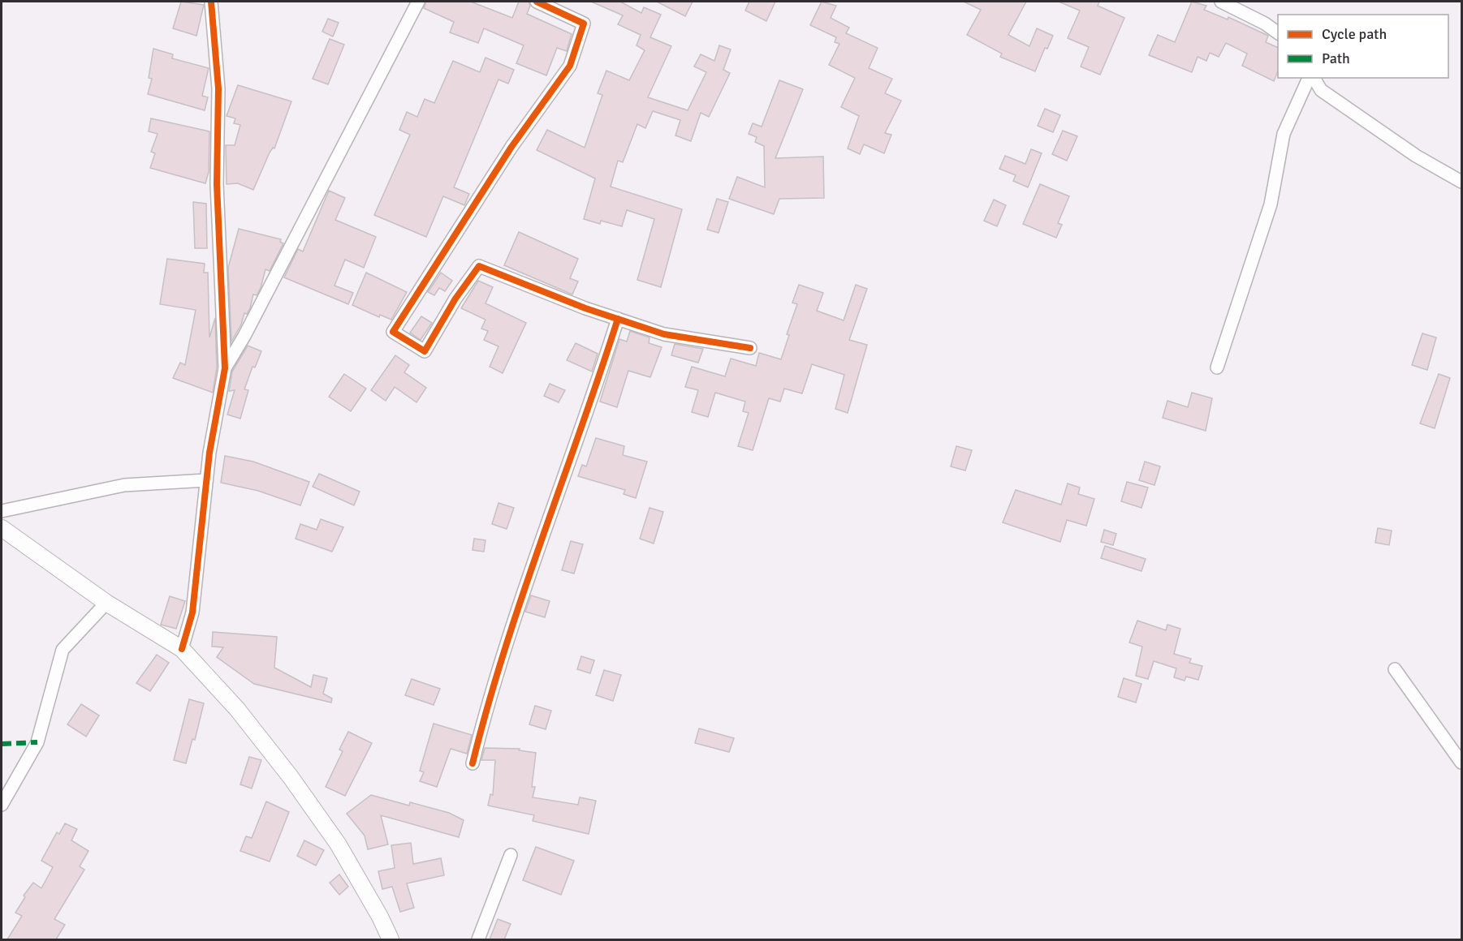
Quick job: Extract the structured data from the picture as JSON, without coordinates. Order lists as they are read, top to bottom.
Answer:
{
  "legend": ["Cycle path", "Path"]
}
